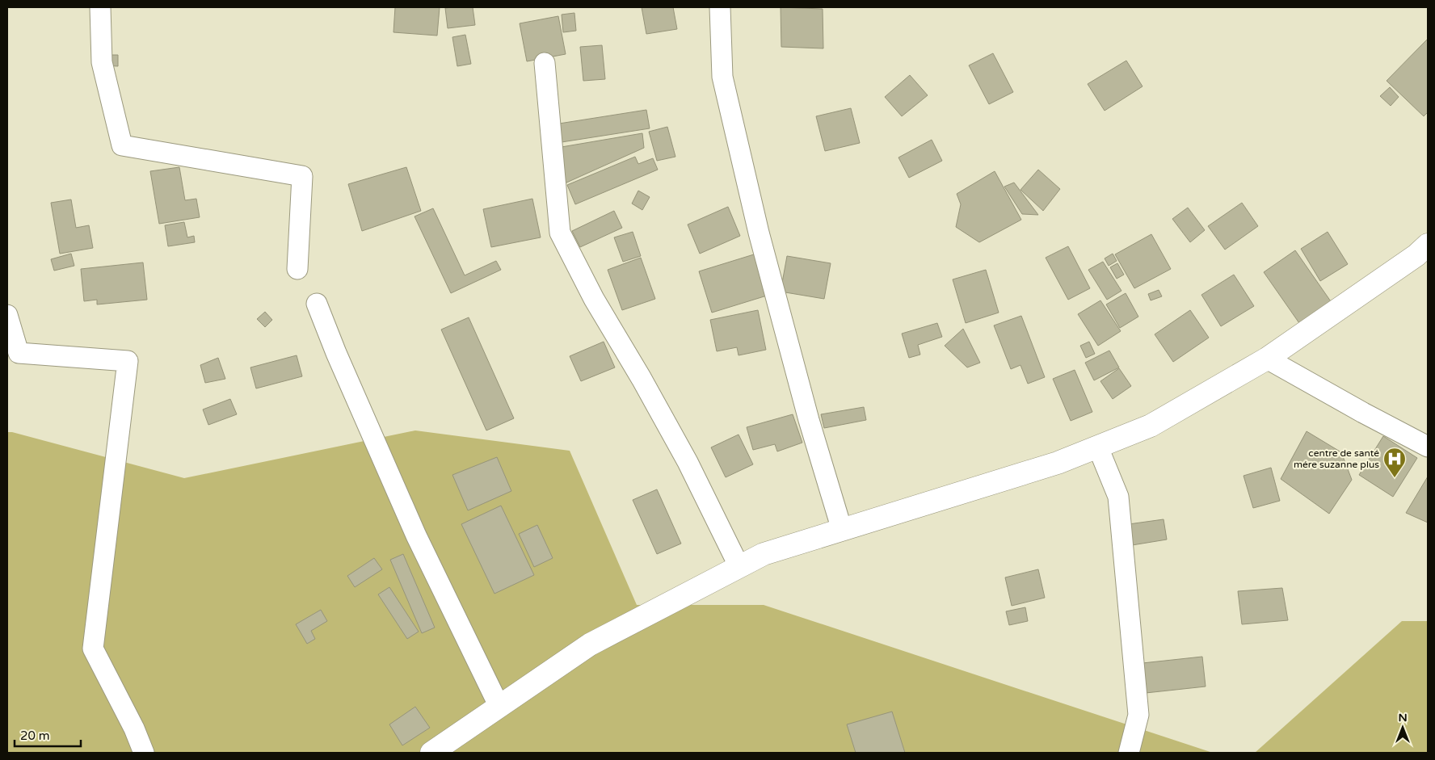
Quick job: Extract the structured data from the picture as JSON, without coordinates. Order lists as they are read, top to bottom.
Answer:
{
  "places": {
    "hospital": ["centre de santé mére suzanne plus"]
  },
  "scale_bar": "20 m",
  "north": "top"
}
